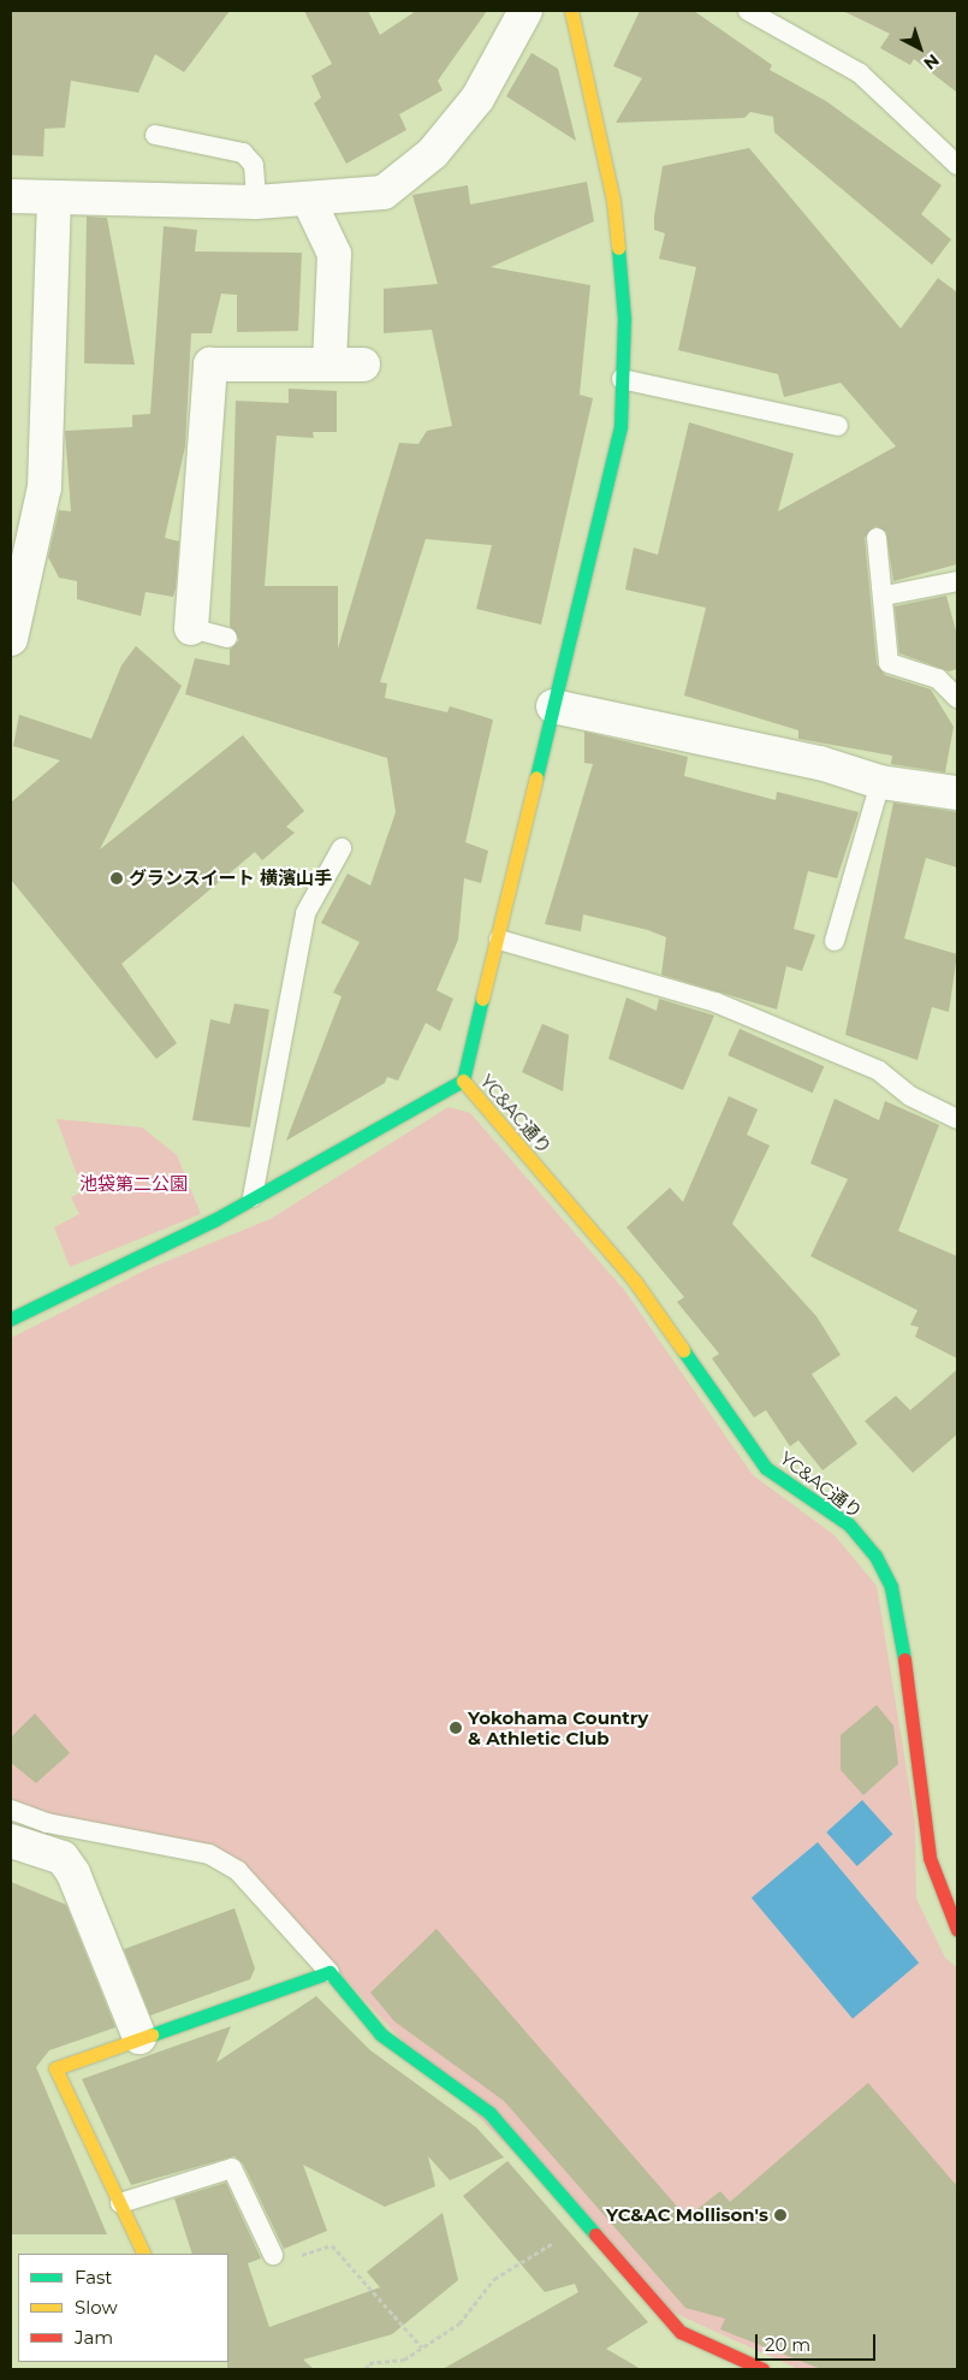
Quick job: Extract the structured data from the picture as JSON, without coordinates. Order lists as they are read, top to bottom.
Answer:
{
  "streets": {
    "street": ["YC&AC通り"]
  },
  "parks": ["池袋第二公園"],
  "places": ["グランスイート 横濱山手", "Yokohama Country & Athletic Club", "YC&AC Mollison's"],
  "legend": ["Fast", "Slow", "Jam"],
  "scale_bar": "20 m",
  "north": "bottom right"
}
